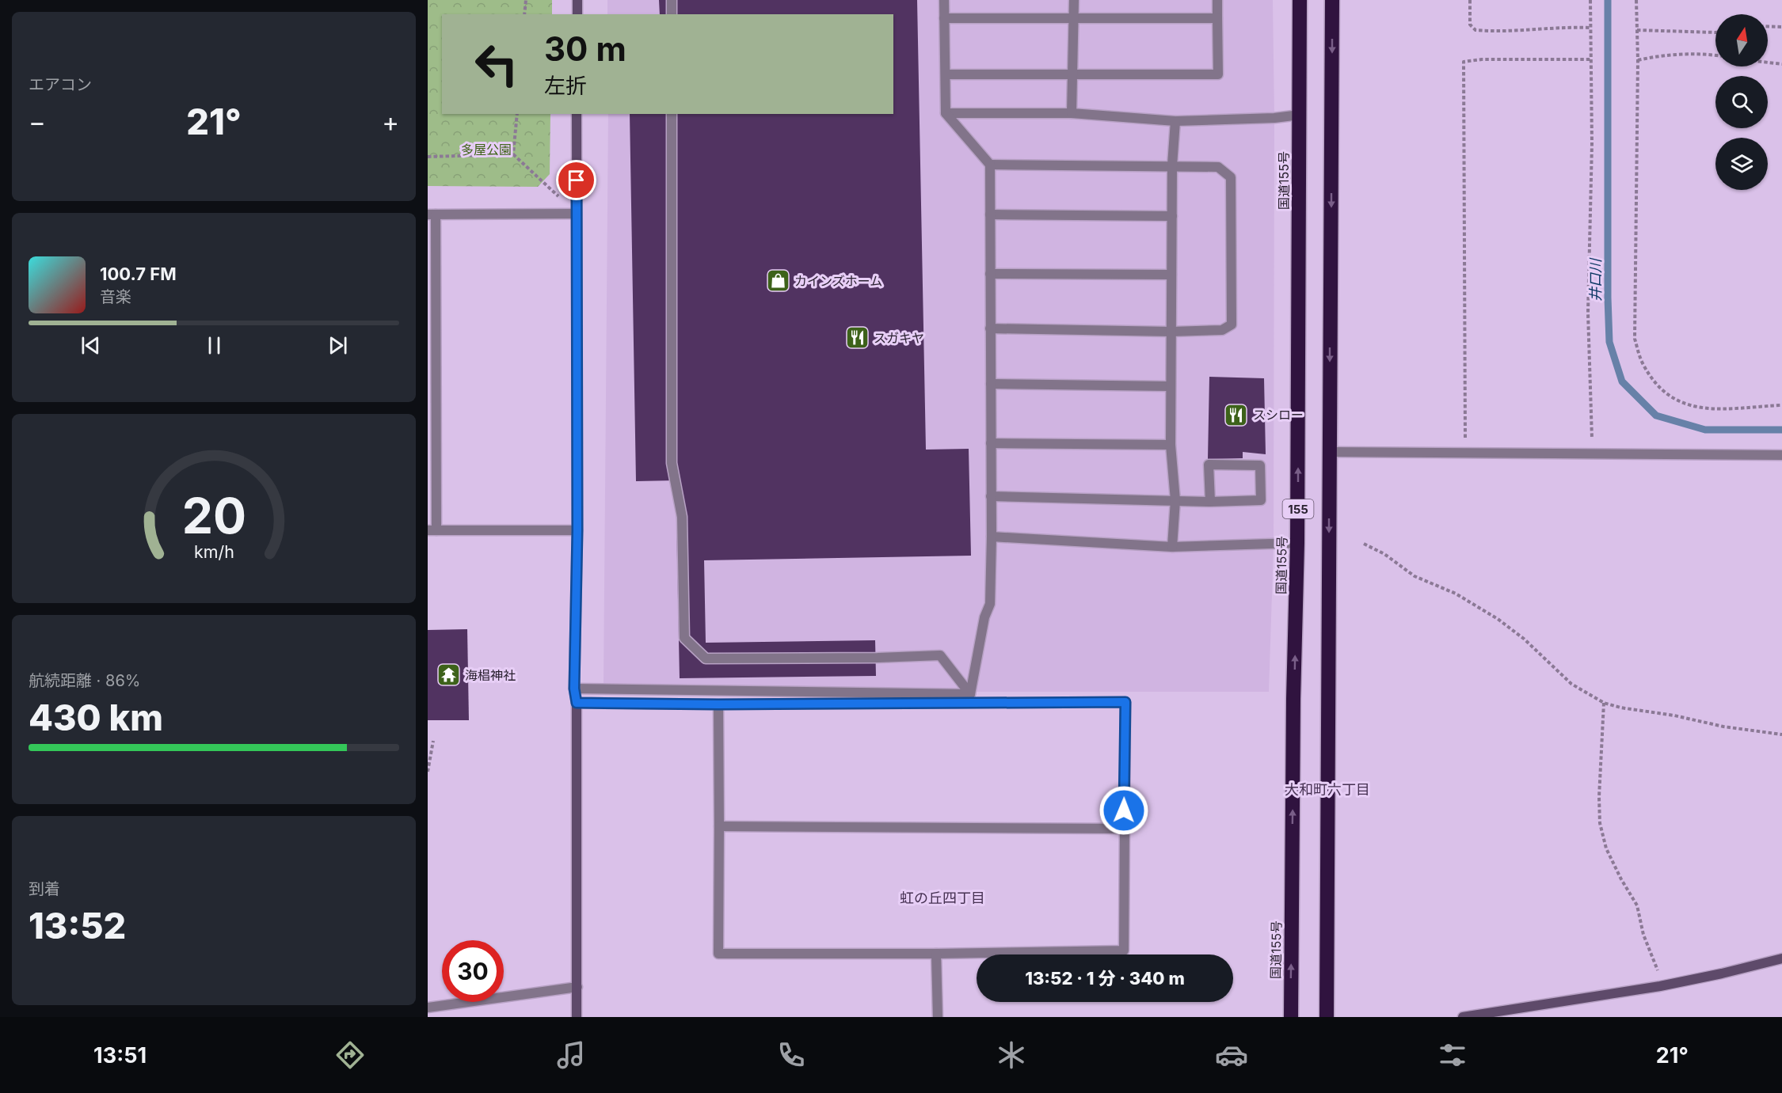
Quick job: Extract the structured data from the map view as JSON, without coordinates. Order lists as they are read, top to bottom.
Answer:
{
  "streets": {
    "highway": ["国道155号", "155"]
  },
  "districts": ["大和町六丁目", "虹の丘四丁目"],
  "water": ["井口川"],
  "parks": ["多屋公園"],
  "places": {
    "shop": ["カインズホーム"],
    "restaurant": ["スガキヤ", "スシロー"],
    "temple": ["海椙神社"]
  },
  "north": "top",
  "page": {
    "tile": [
      "エアコン",
      ["航続距離 · 86%", "430 km"],
      ["到着", "13:52"]
    ],
    "turn": ["30 m", "左折"],
    "heat": ["−", "21°", "+"],
    "song": ["100.7 FM", "音楽"],
    "limit": "30",
    "trip": "13:52 · 1 分 · 340 m",
    "tabs": ["13:51", "21°"],
    "gauge": ["20", "km/h"]
  }
}
